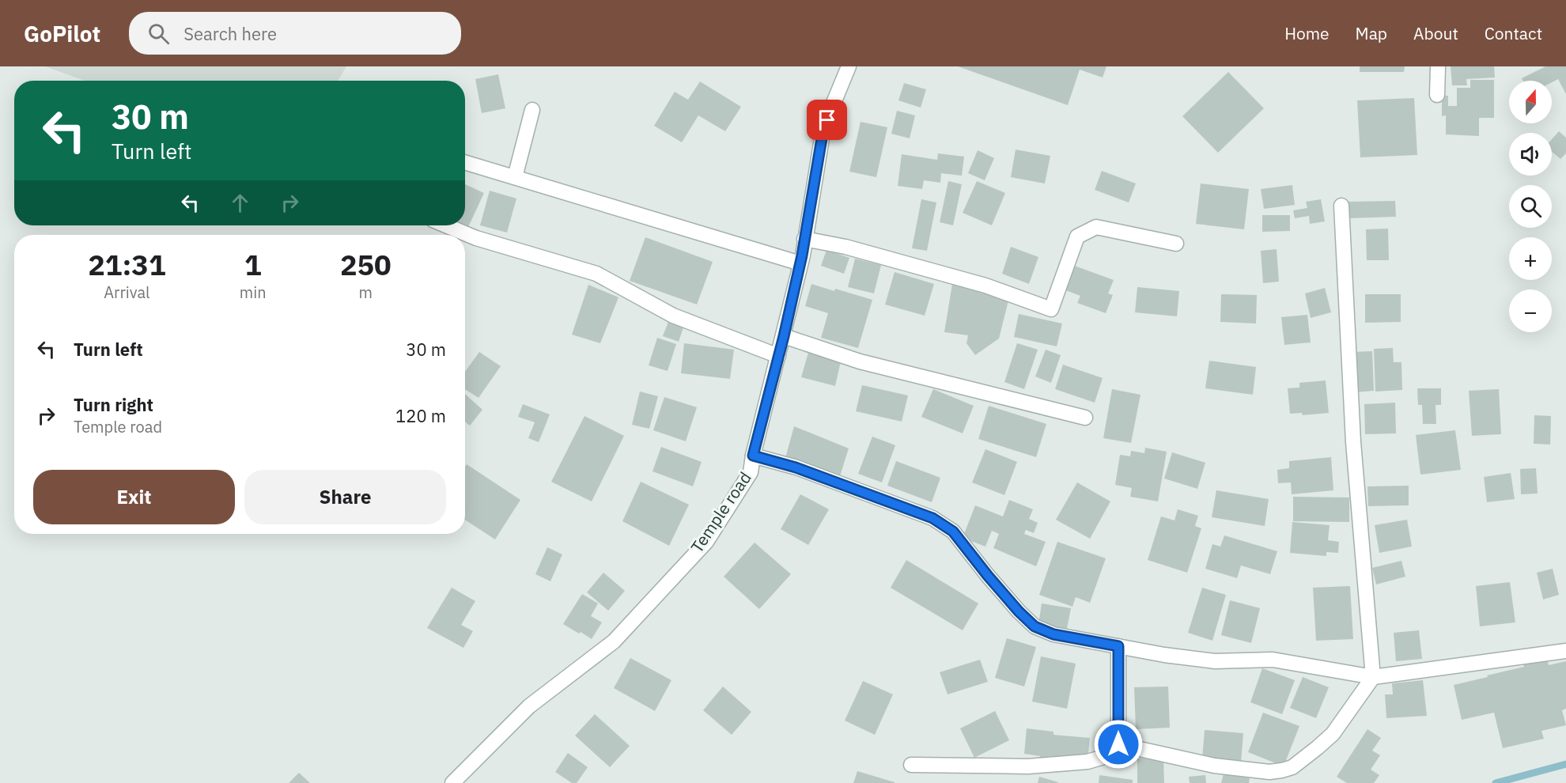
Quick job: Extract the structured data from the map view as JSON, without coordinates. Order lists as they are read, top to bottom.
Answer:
{
  "streets": {
    "street": ["Temple road"]
  },
  "north": "top",
  "page": {
    "header": "GoPilot",
    "search": "Search here",
    "nav": [
      "Home",
      "Map",
      "About",
      "Contact"
    ],
    "map_buttons": ["+", "−"],
    "turn": ["30 m", "Turn left"],
    "eta": [
      "21:31",
      "Arrival",
      "1",
      "min",
      "250",
      "m"
    ],
    "list": [
      {
        "name": "Turn left",
        "value": "30 m"
      },
      {
        "name": "Turn right",
        "note": "Temple road",
        "value": "120 m"
      }
    ],
    "buttons": ["Exit", "Share"]
  }
}
